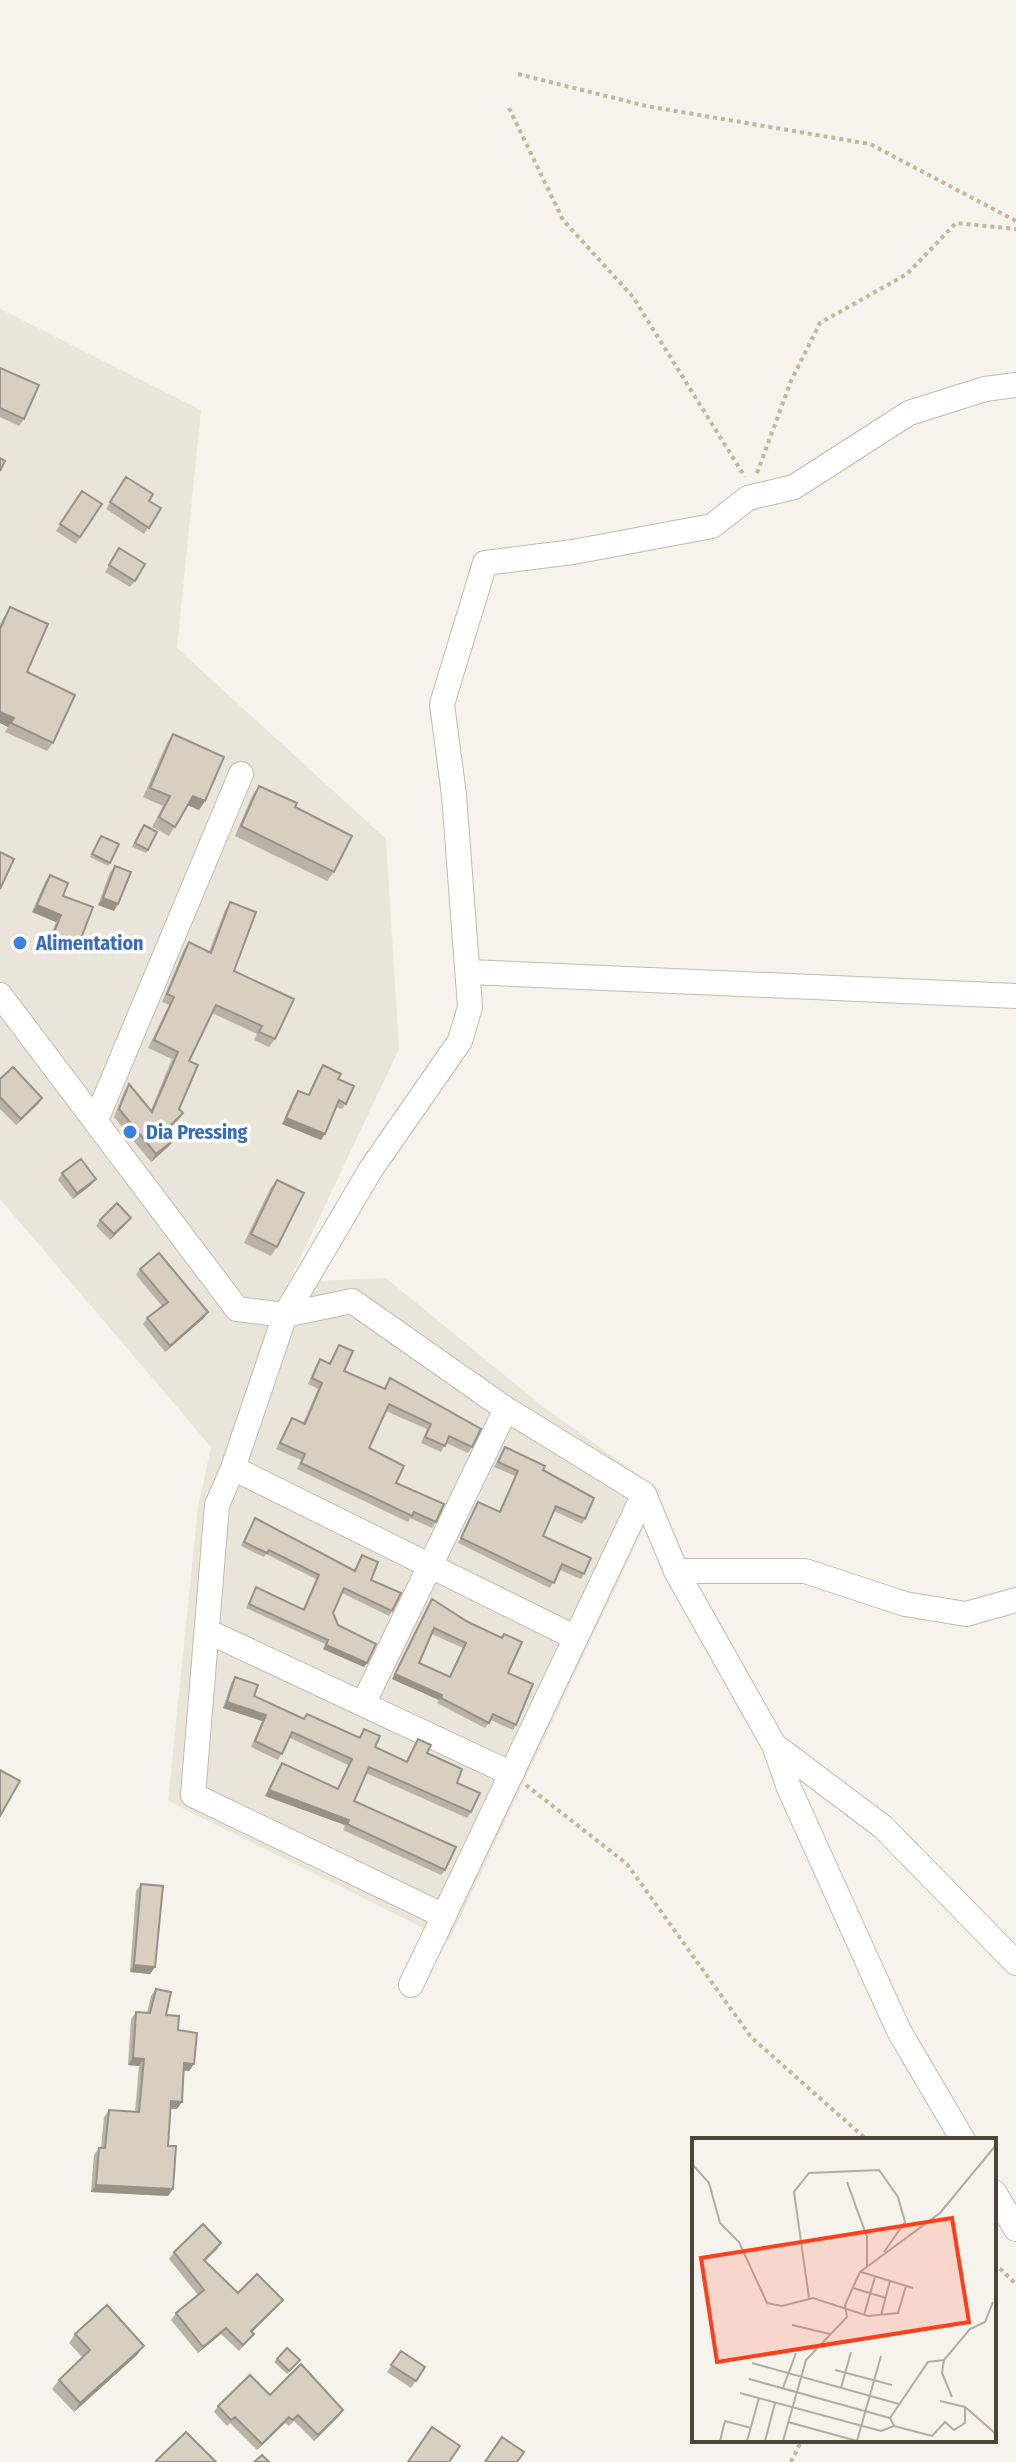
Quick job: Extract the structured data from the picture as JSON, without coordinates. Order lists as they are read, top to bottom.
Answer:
{
  "places": ["Alimentation", "Dia Pressing"]
}
